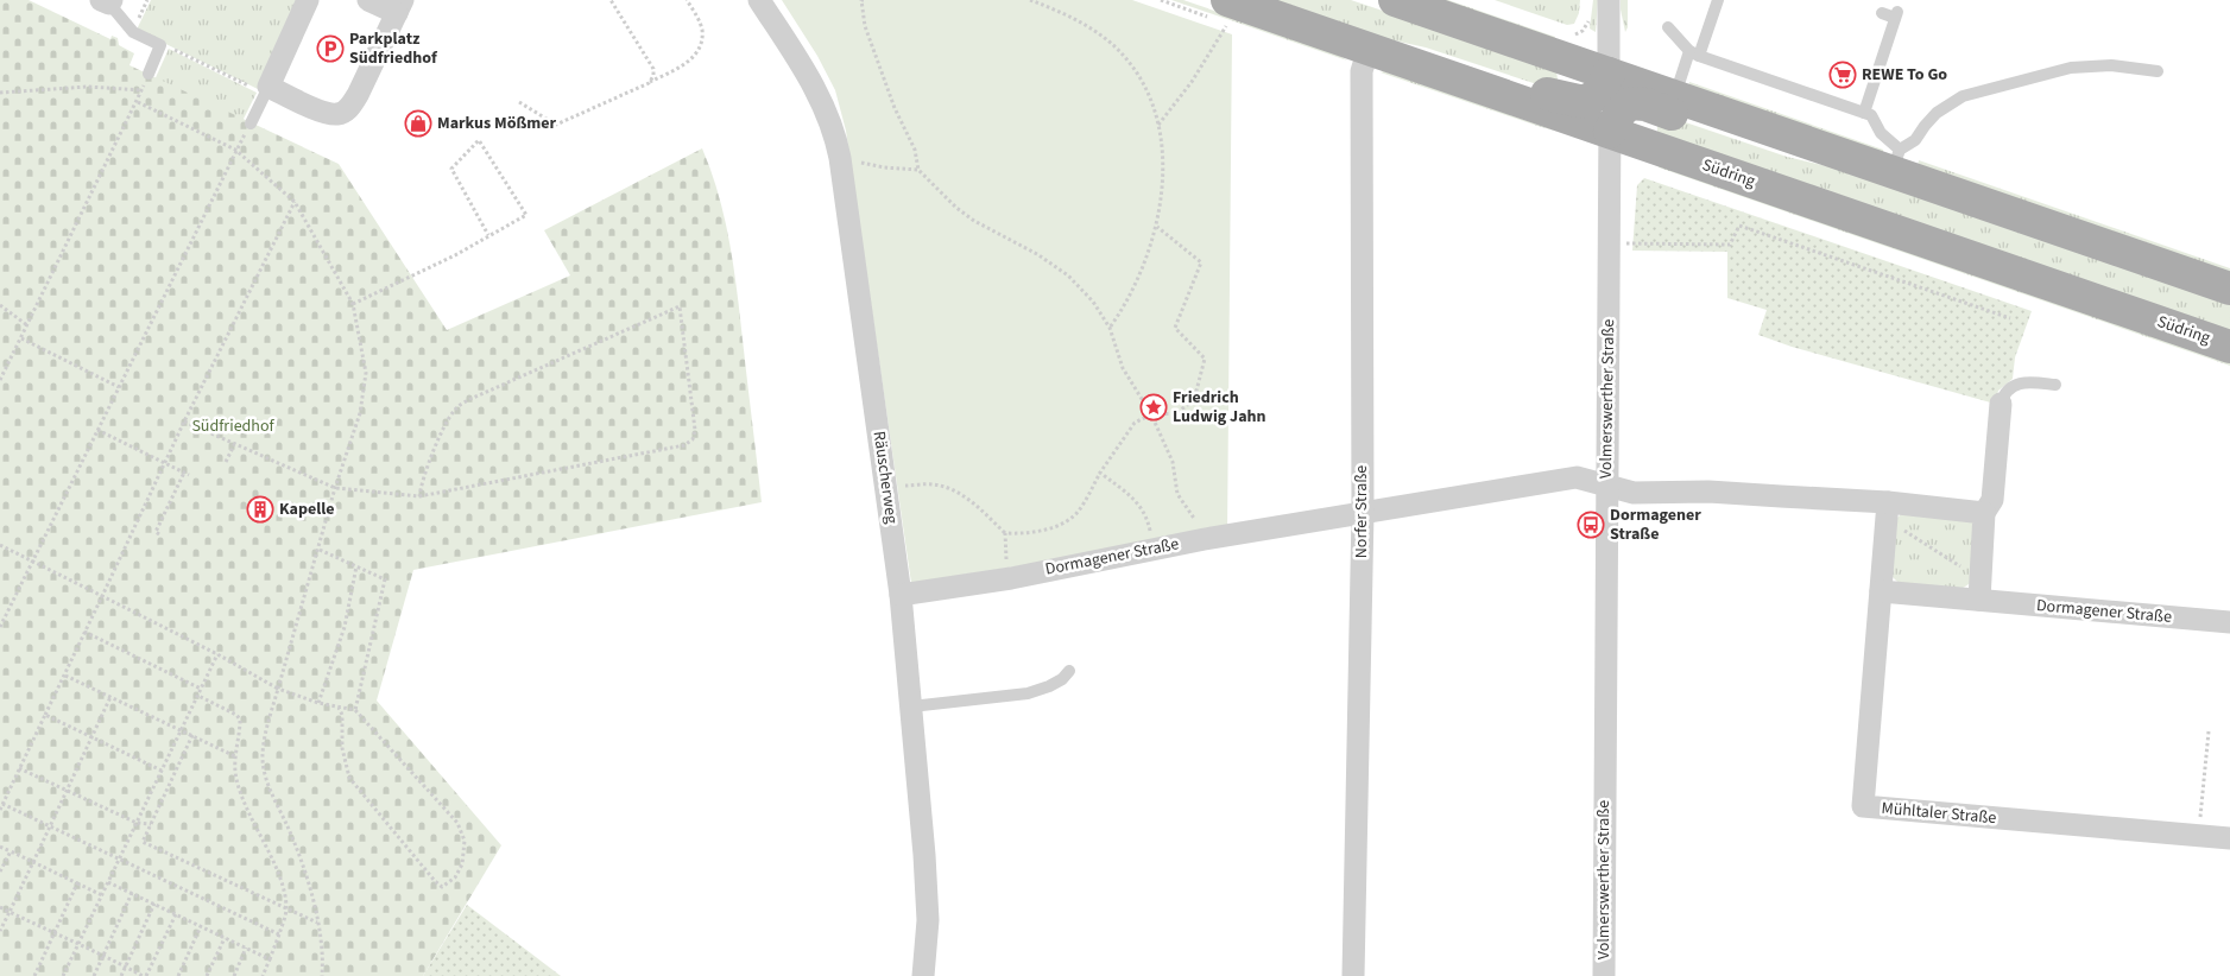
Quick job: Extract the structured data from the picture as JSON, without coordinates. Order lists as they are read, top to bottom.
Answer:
{
  "streets": {
    "main road": ["Südring"],
    "street": [
      "Volmerswerther Straße",
      "Räuscherweg",
      "Norfer Straße",
      "Dormagener Straße",
      "Mühltaler Straße"
    ]
  },
  "crossings": [
    ["Südring", "Volmerswerther Straße"],
    ["Südring", "Norfer Straße"],
    ["Volmerswerther Straße", "Dormagener Straße"],
    ["Räuscherweg", "Dormagener Straße"],
    ["Norfer Straße", "Dormagener Straße"],
    ["Dormagener Straße", "Mühltaler Straße"]
  ],
  "parks": ["Südfriedhof"],
  "places": {
    "parking": ["Parkplatz Südfriedhof"],
    "supermarket": ["REWE To Go"],
    "shop": ["Markus Mößmer"],
    "place": ["Friedrich Ludwig Jahn"],
    "building": ["Kapelle"],
    "bus stop": ["Dormagener Straße"]
  }
}
